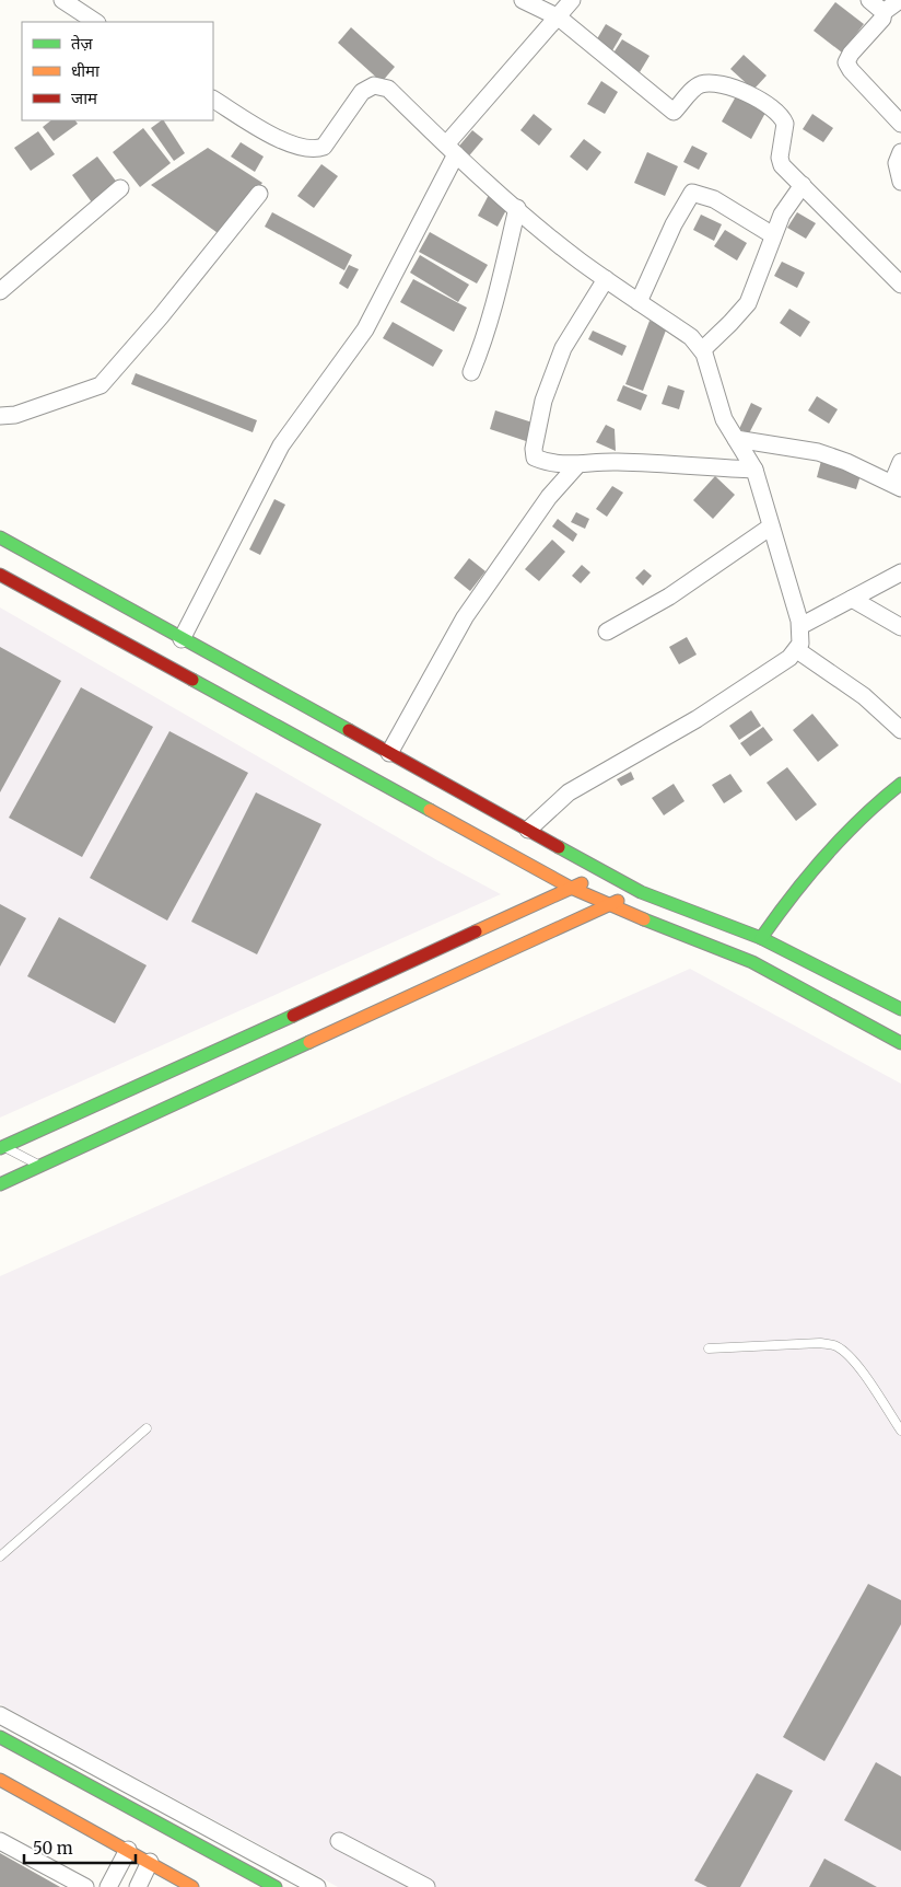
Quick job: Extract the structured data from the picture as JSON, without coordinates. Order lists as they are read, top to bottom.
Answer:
{
  "legend": ["तेज़", "धीमा", "जाम"],
  "scale_bar": "50 m"
}
